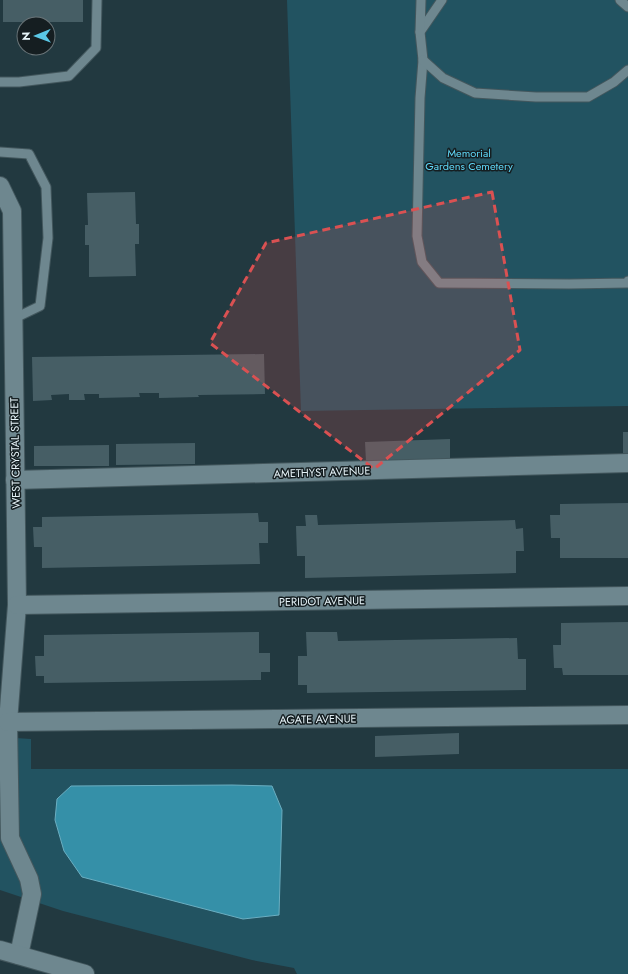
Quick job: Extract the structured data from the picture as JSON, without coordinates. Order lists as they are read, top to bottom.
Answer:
{
  "streets": {
    "street": [
      "WEST CRYSTAL STREET",
      "AMETHYST AVENUE",
      "PERIDOT AVENUE",
      "AGATE AVENUE"
    ]
  },
  "crossings": [
    ["WEST CRYSTAL STREET", "AMETHYST AVENUE"],
    ["WEST CRYSTAL STREET", "PERIDOT AVENUE"],
    ["WEST CRYSTAL STREET", "AGATE AVENUE"]
  ],
  "parks": ["Memorial Gardens Cemetery"],
  "north": "left"
}
